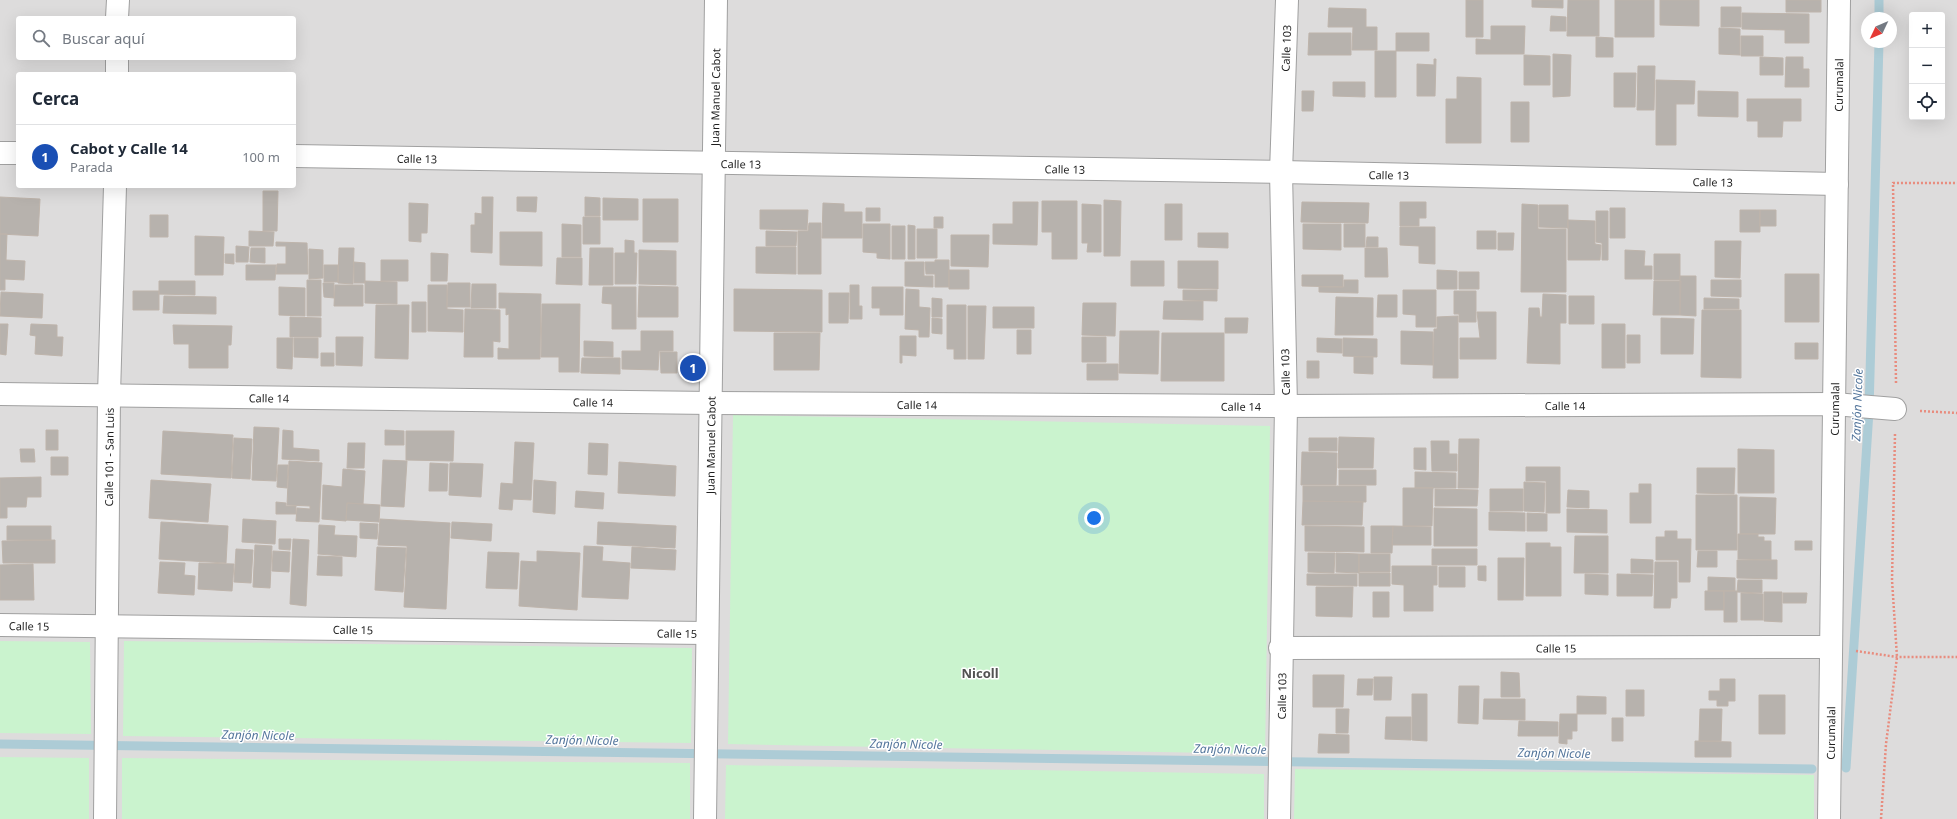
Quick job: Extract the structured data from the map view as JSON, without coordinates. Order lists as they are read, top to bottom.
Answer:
{
  "streets": {
    "street": [
      "Calle 103",
      "Curumalal",
      "Juan Manuel Cabot",
      "Calle 13",
      "Calle 14",
      "Calle 101 - San Luis",
      "Calle 15"
    ]
  },
  "crossings": [
    ["Calle 103", "Calle 13"],
    ["Calle 103", "Calle 14"],
    ["Calle 103", "Calle 15"],
    ["Curumalal", "Calle 13"],
    ["Curumalal", "Calle 14"],
    ["Curumalal", "Calle 15"],
    ["Juan Manuel Cabot", "Calle 13"],
    ["Juan Manuel Cabot", "Calle 14"],
    ["Juan Manuel Cabot", "Calle 15"],
    ["Calle 14", "Calle 101 - San Luis"],
    ["Calle 101 - San Luis", "Calle 15"]
  ],
  "districts": ["Nicoll"],
  "water": ["Zanjón Nicole"],
  "north": "bottom left",
  "page": {
    "map_buttons": ["+", "−"],
    "search": "Buscar aquí",
    "heading": "Cerca",
    "list": [
      {
        "mark": "1",
        "name": "Cabot y Calle 14",
        "note": "Parada",
        "value": "100 m"
      }
    ],
    "pins": "1"
  }
}
